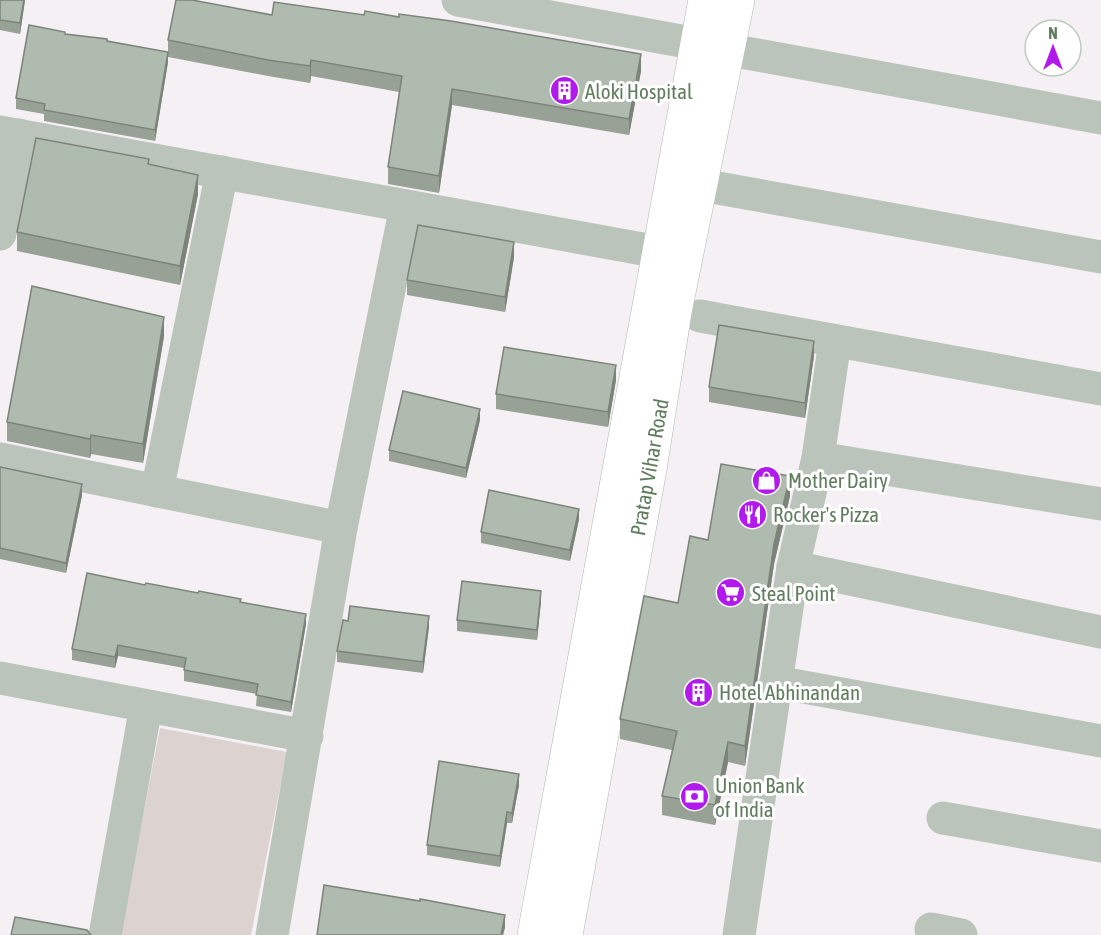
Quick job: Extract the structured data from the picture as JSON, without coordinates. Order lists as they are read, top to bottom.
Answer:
{
  "streets": {
    "street": ["Pratap Vihar Road"]
  },
  "places": {
    "building": ["Aloki Hospital", "Hotel Abhinandan"],
    "shop": ["Mother Dairy"],
    "restaurant": ["Rocker's Pizza"],
    "supermarket": ["Steal Point"],
    "bank": ["Union Bank of India"]
  },
  "north": "top"
}
